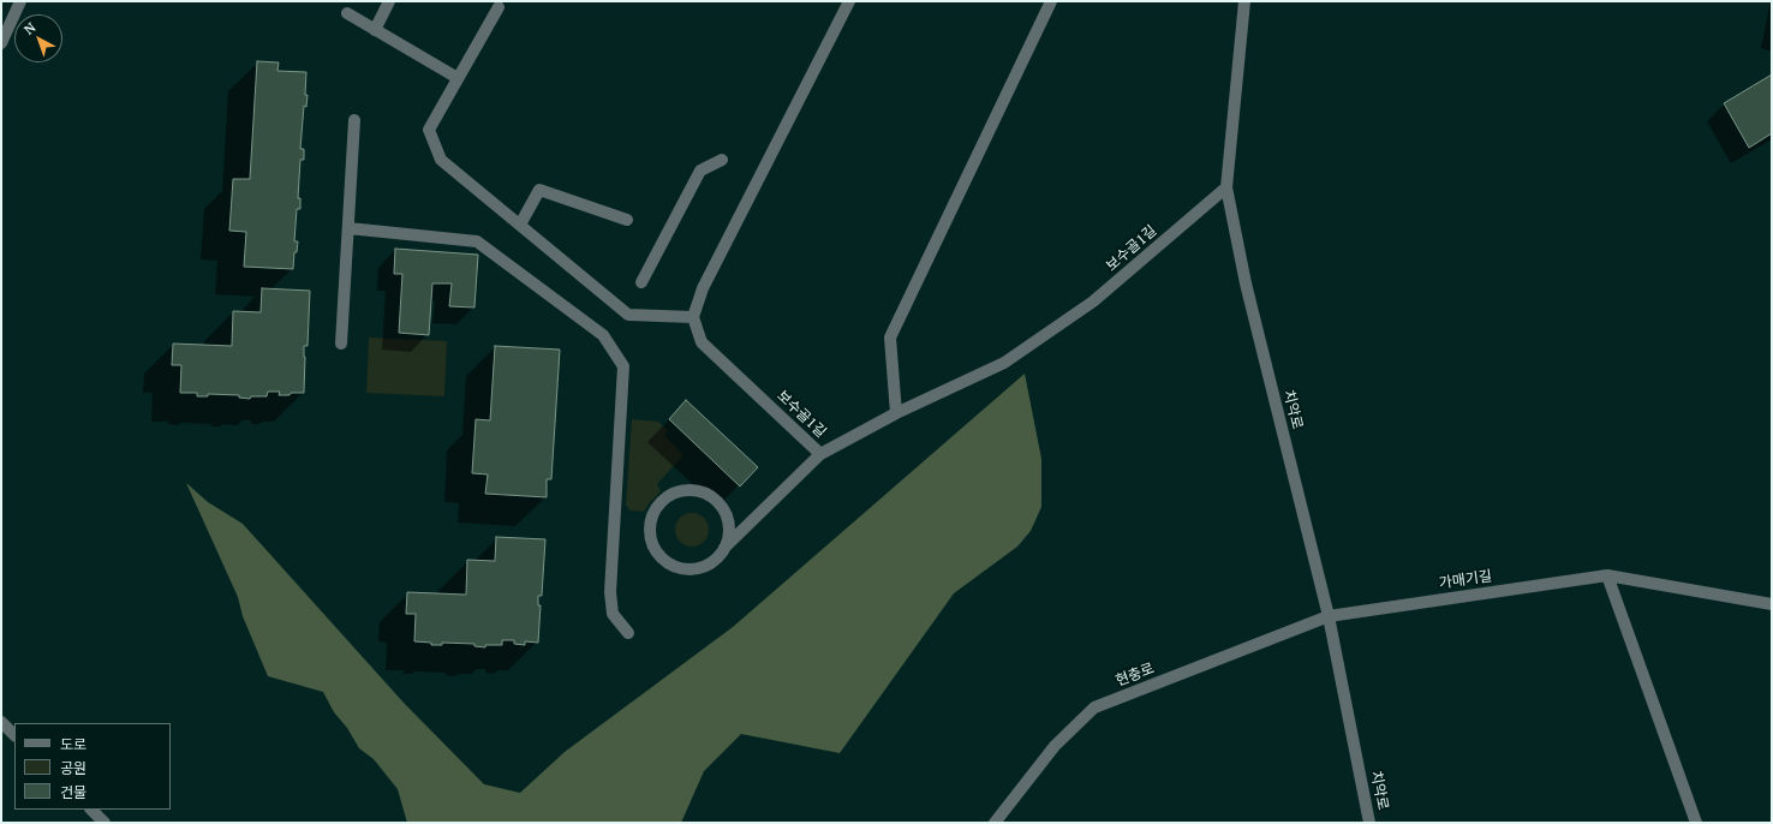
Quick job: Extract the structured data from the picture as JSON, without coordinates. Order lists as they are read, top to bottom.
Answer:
{
  "streets": {
    "street": [
      "보수골1길",
      "치악로",
      "가매기길",
      "현충로"
    ]
  },
  "crossings": [
    ["보수골1길", "치악로"],
    ["치악로", "가매기길"],
    ["치악로", "현충로"],
    ["가매기길", "현충로"]
  ],
  "legend": ["도로", "공원", "건물"],
  "north": "top left"
}
